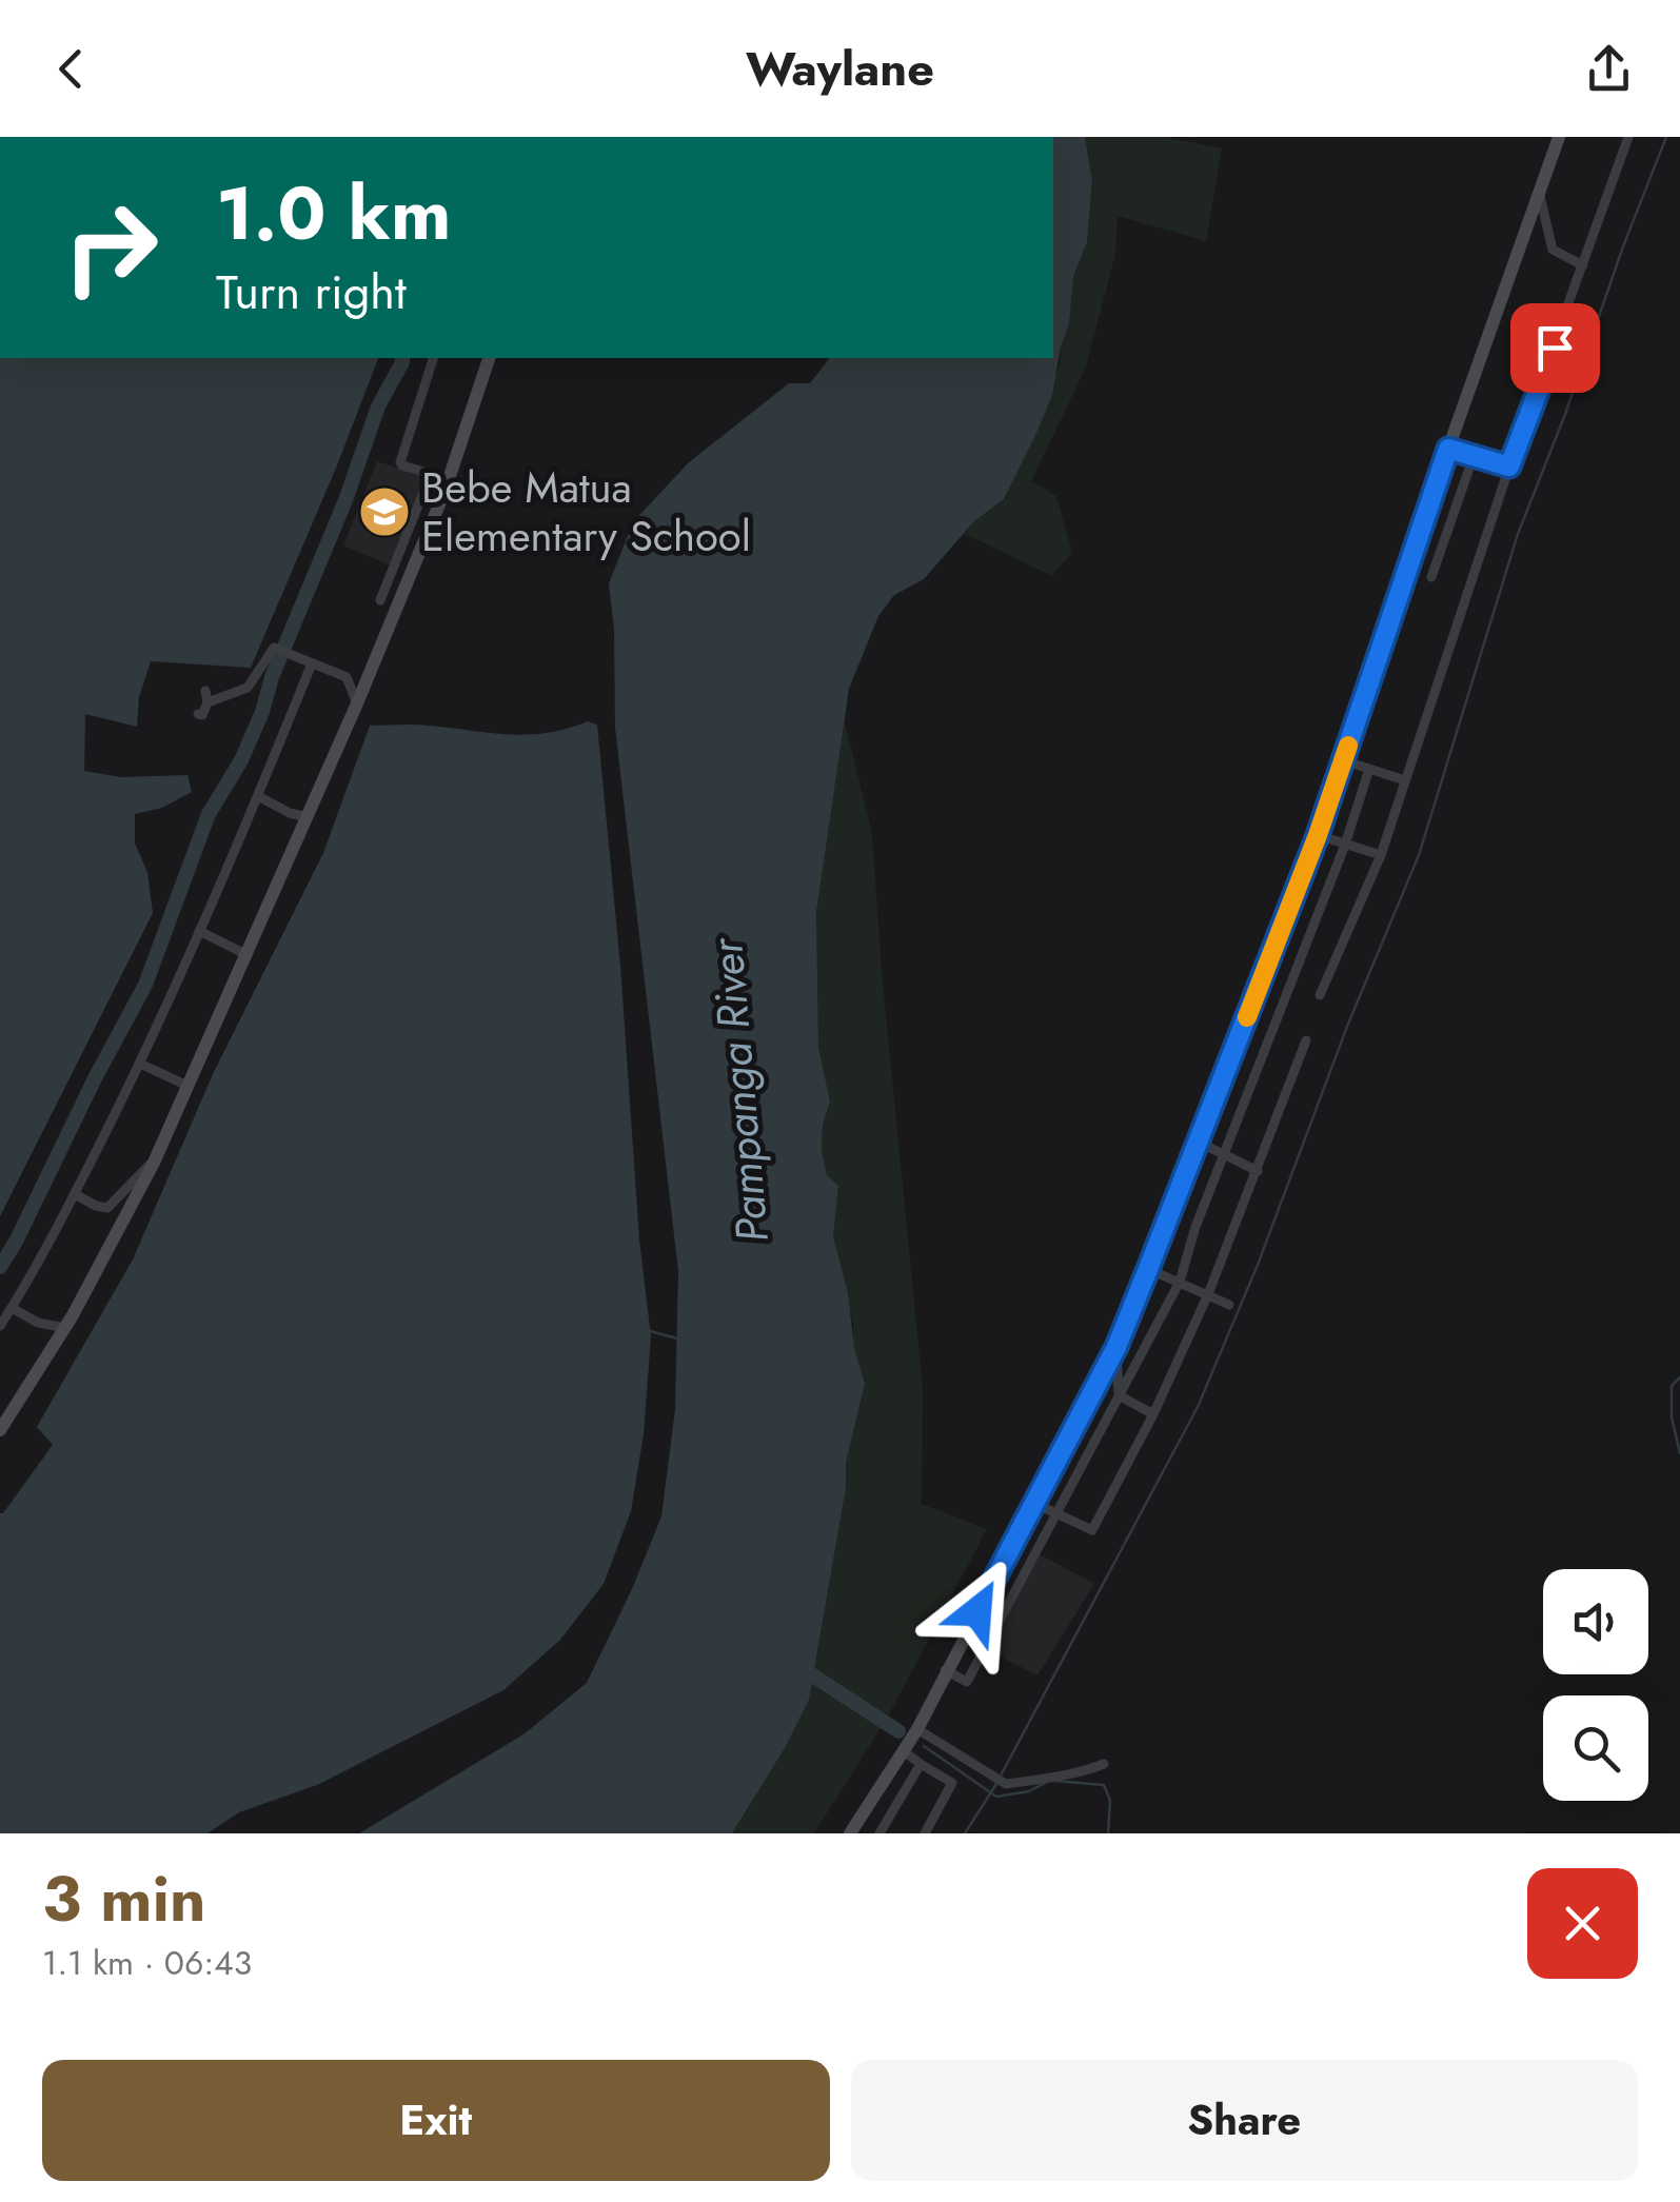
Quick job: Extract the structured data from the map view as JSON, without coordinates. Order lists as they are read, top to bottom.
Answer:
{
  "water": ["Pampanga River"],
  "places": {
    "school or university": ["Bebe Matua Elementary School"]
  },
  "page": {
    "header": "Waylane",
    "turn": ["1.0 km", "Turn right"],
    "heading": ["3 min", "1.1 km · 06:43"],
    "buttons": ["Exit", "Share"]
  }
}
